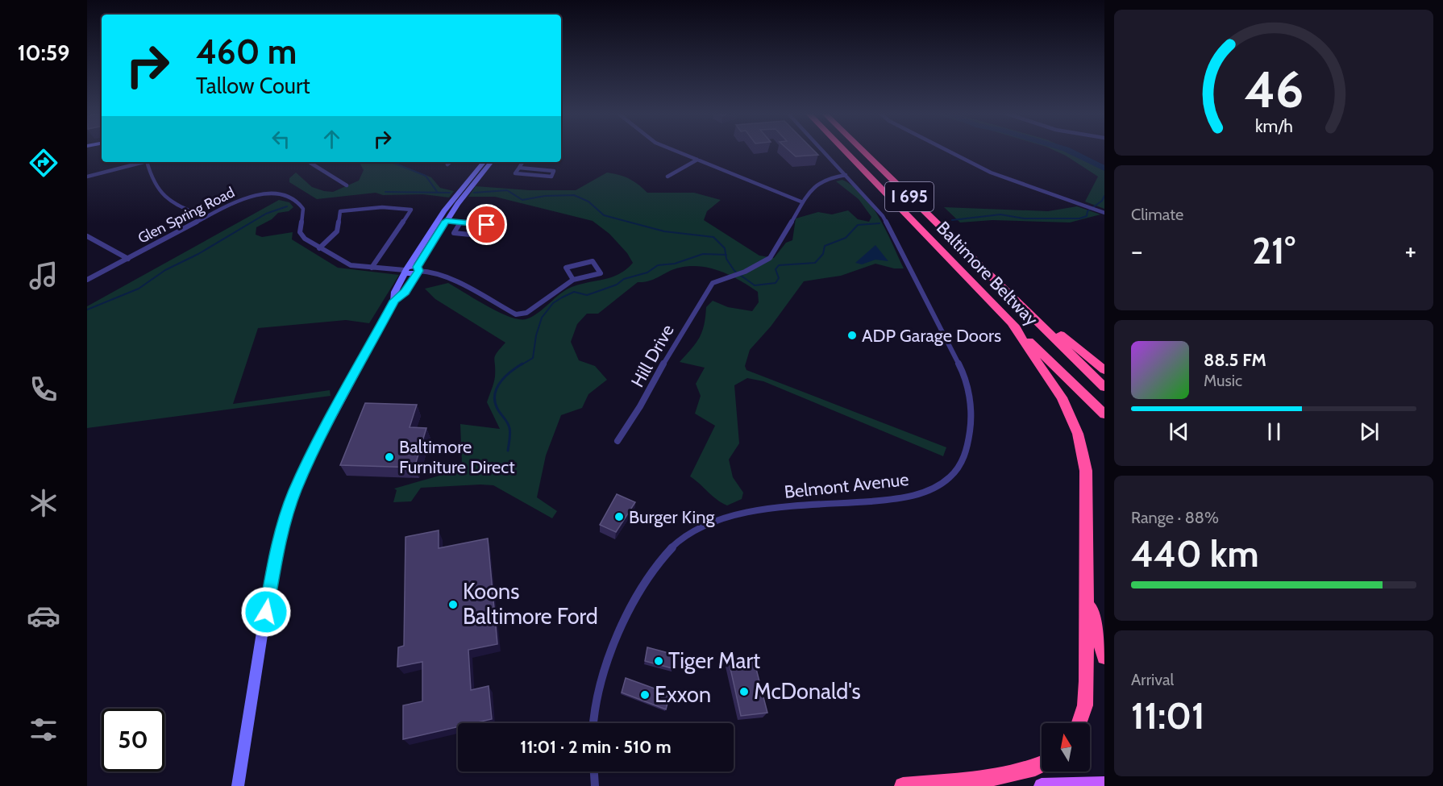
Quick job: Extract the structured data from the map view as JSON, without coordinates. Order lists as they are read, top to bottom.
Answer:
{
  "streets": {
    "highway": ["I 695", "Baltimore Beltway"],
    "street": ["Glen Spring Road", "Hill Drive", "Belmont Avenue"]
  },
  "places": [
    "ADP Garage Doors",
    "Baltimore Furniture Direct",
    "Burger King",
    "Koons Baltimore Ford",
    "Tiger Mart",
    "McDonald's",
    "Exxon"
  ],
  "north": "top",
  "page": {
    "tabs": "10:59",
    "turn": ["460 m", "Tallow Court"],
    "tile": [
      "Climate",
      ["Range · 88%", "440 km"],
      ["Arrival", "11:01"]
    ],
    "heat": ["−", "21°", "+"],
    "song": ["88.5 FM", "Music"],
    "limit": "50",
    "trip": "11:01 · 2 min · 510 m",
    "gauge": ["46", "km/h"]
  }
}
